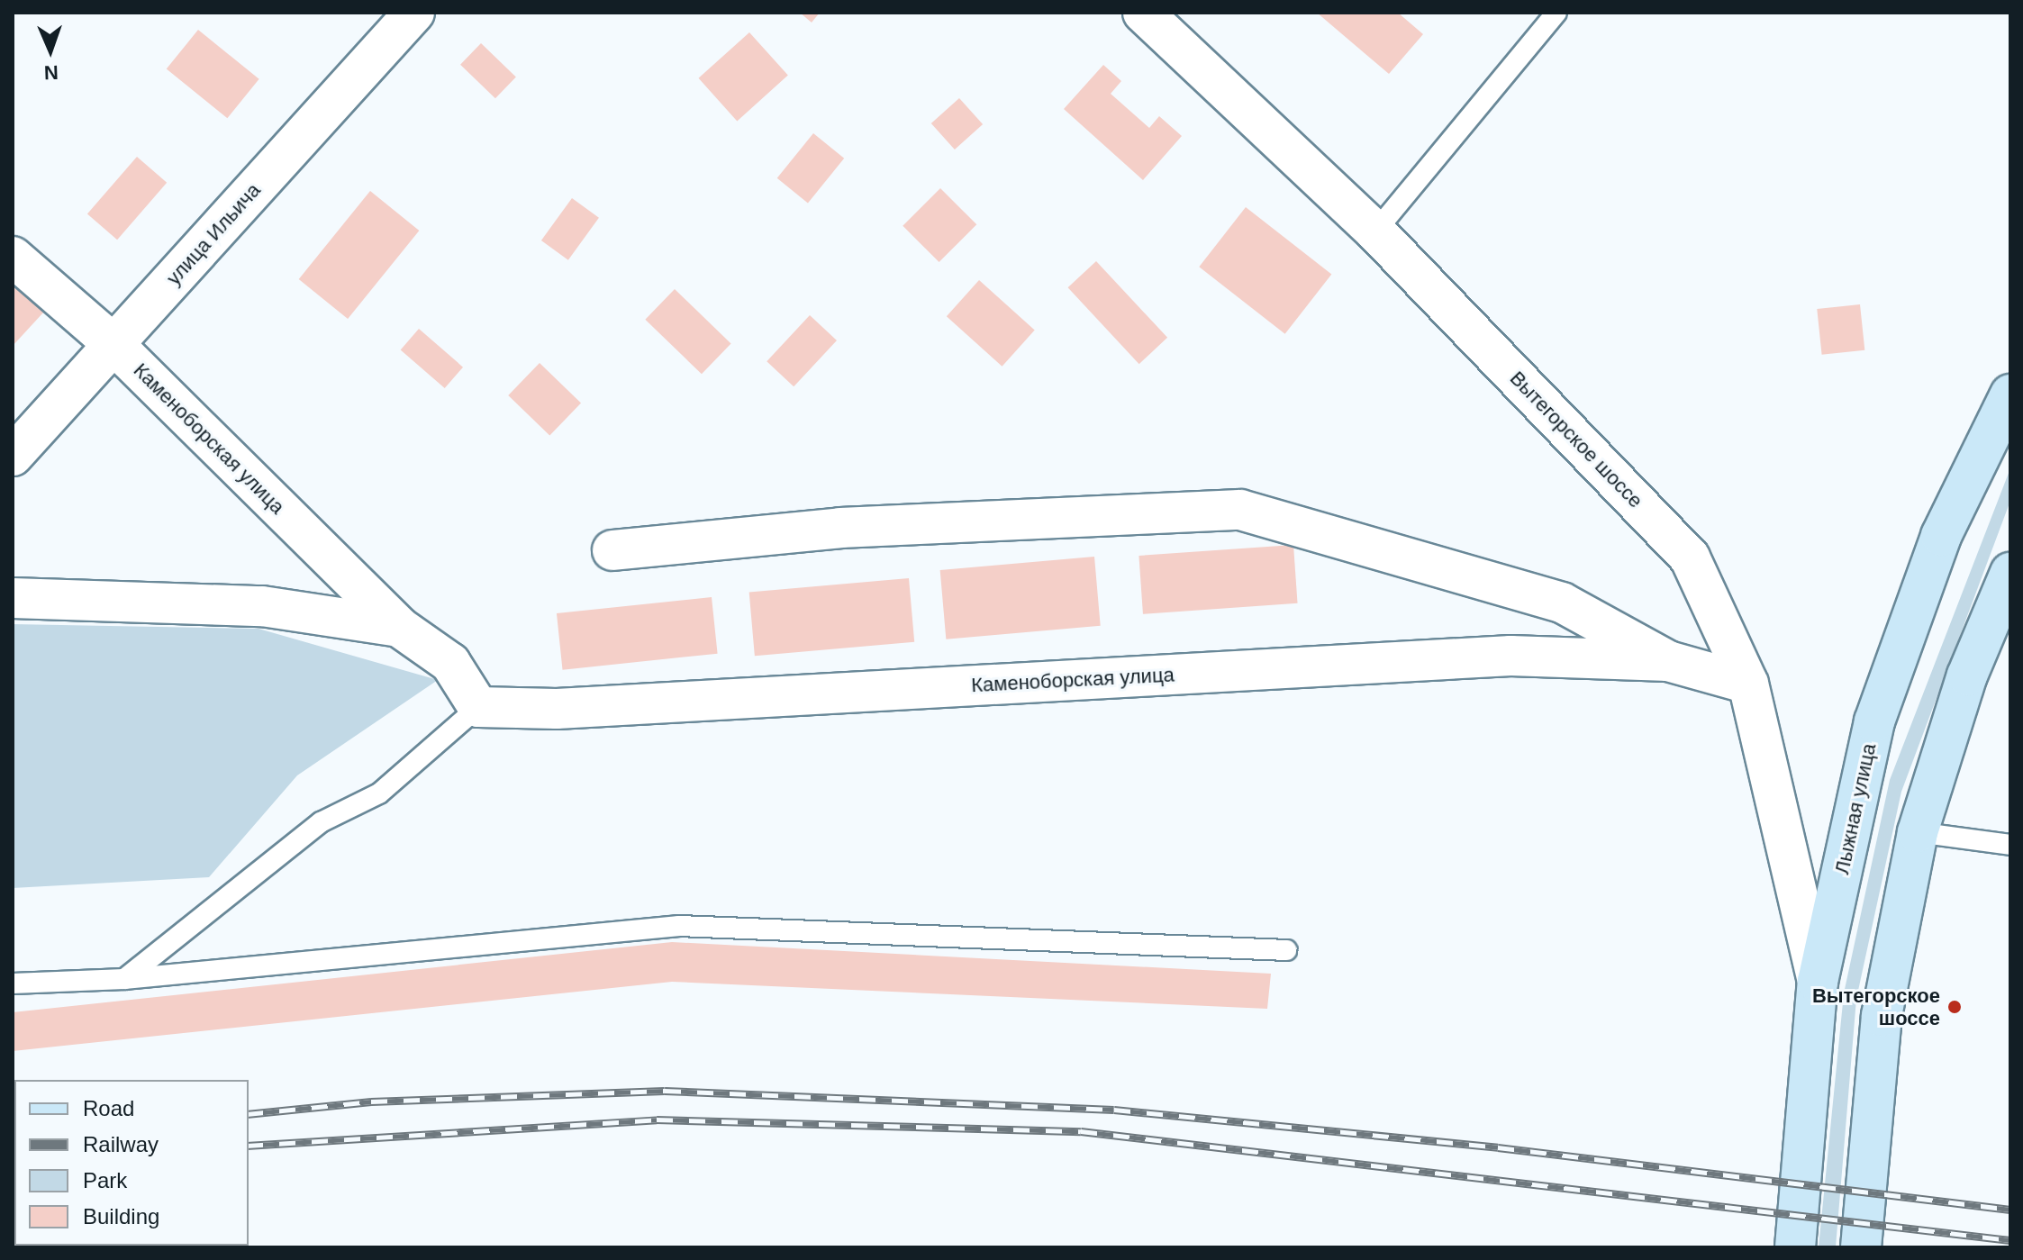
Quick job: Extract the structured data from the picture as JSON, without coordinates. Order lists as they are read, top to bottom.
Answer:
{
  "streets": {
    "main road": ["Лыжная улица"],
    "street": ["улица Ильича", "Каменоборская улица", "Вытегорское шоссе"]
  },
  "crossings": [
    ["улица Ильича", "Каменоборская улица"],
    ["Вытегорское шоссе", "Лыжная улица"]
  ],
  "places": ["Вытегорское шоссе"],
  "legend": [
    "Road",
    "Railway",
    "Park",
    "Building"
  ],
  "north": "bottom"
}
